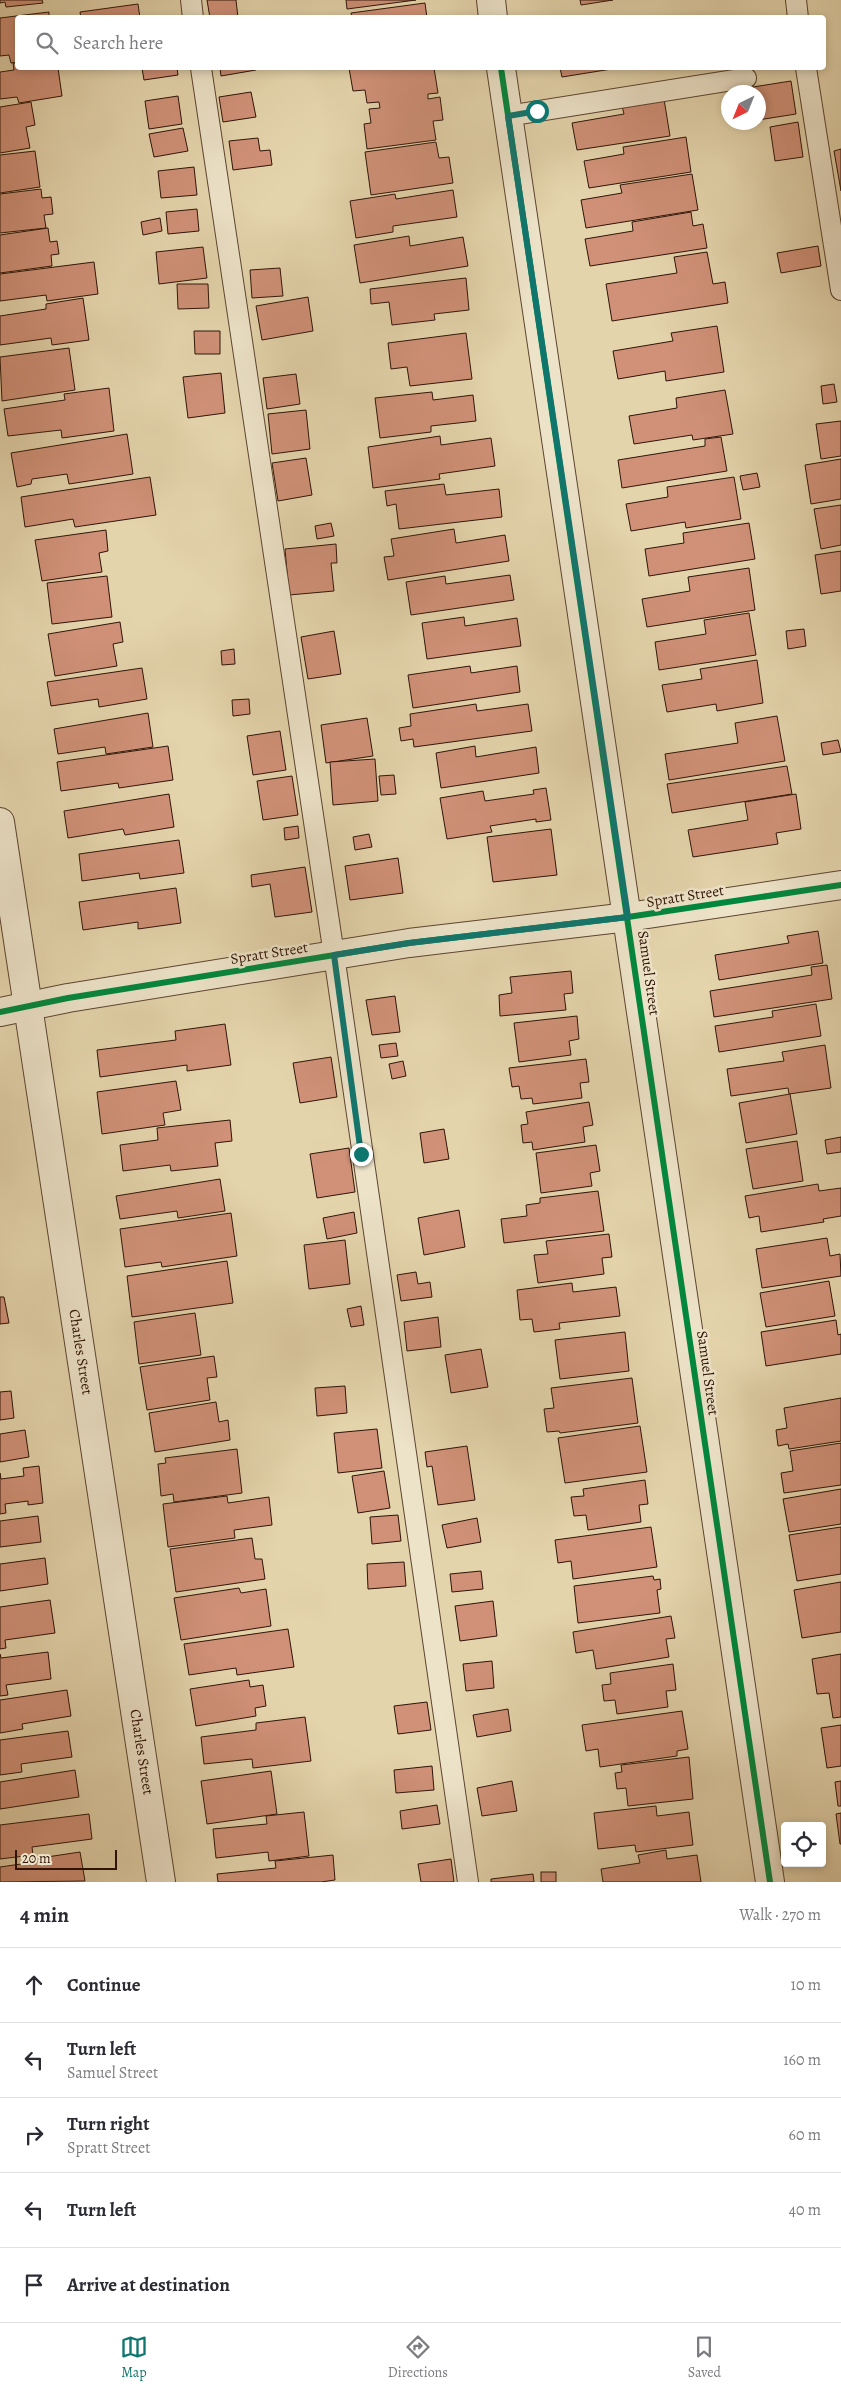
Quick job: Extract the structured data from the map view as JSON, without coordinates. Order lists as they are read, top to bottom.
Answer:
{
  "streets": {
    "street": ["Spratt Street", "Samuel Street", "Charles Street"]
  },
  "crossings": [
    ["Spratt Street", "Samuel Street"],
    ["Spratt Street", "Charles Street"]
  ],
  "scale_bar": "20 m",
  "north": "bottom left",
  "page": {
    "search": "Search here",
    "scale": "20 m",
    "heading": ["4 min", "Walk · 270 m"],
    "list": [
      ["Continue", "10 m"],
      ["Turn left", "Samuel Street", "160 m"],
      ["Turn right", "Spratt Street", "60 m"],
      ["Turn left", "40 m"],
      "Arrive at destination"
    ],
    "nav": ["Map", "Directions", "Saved"]
  }
}
